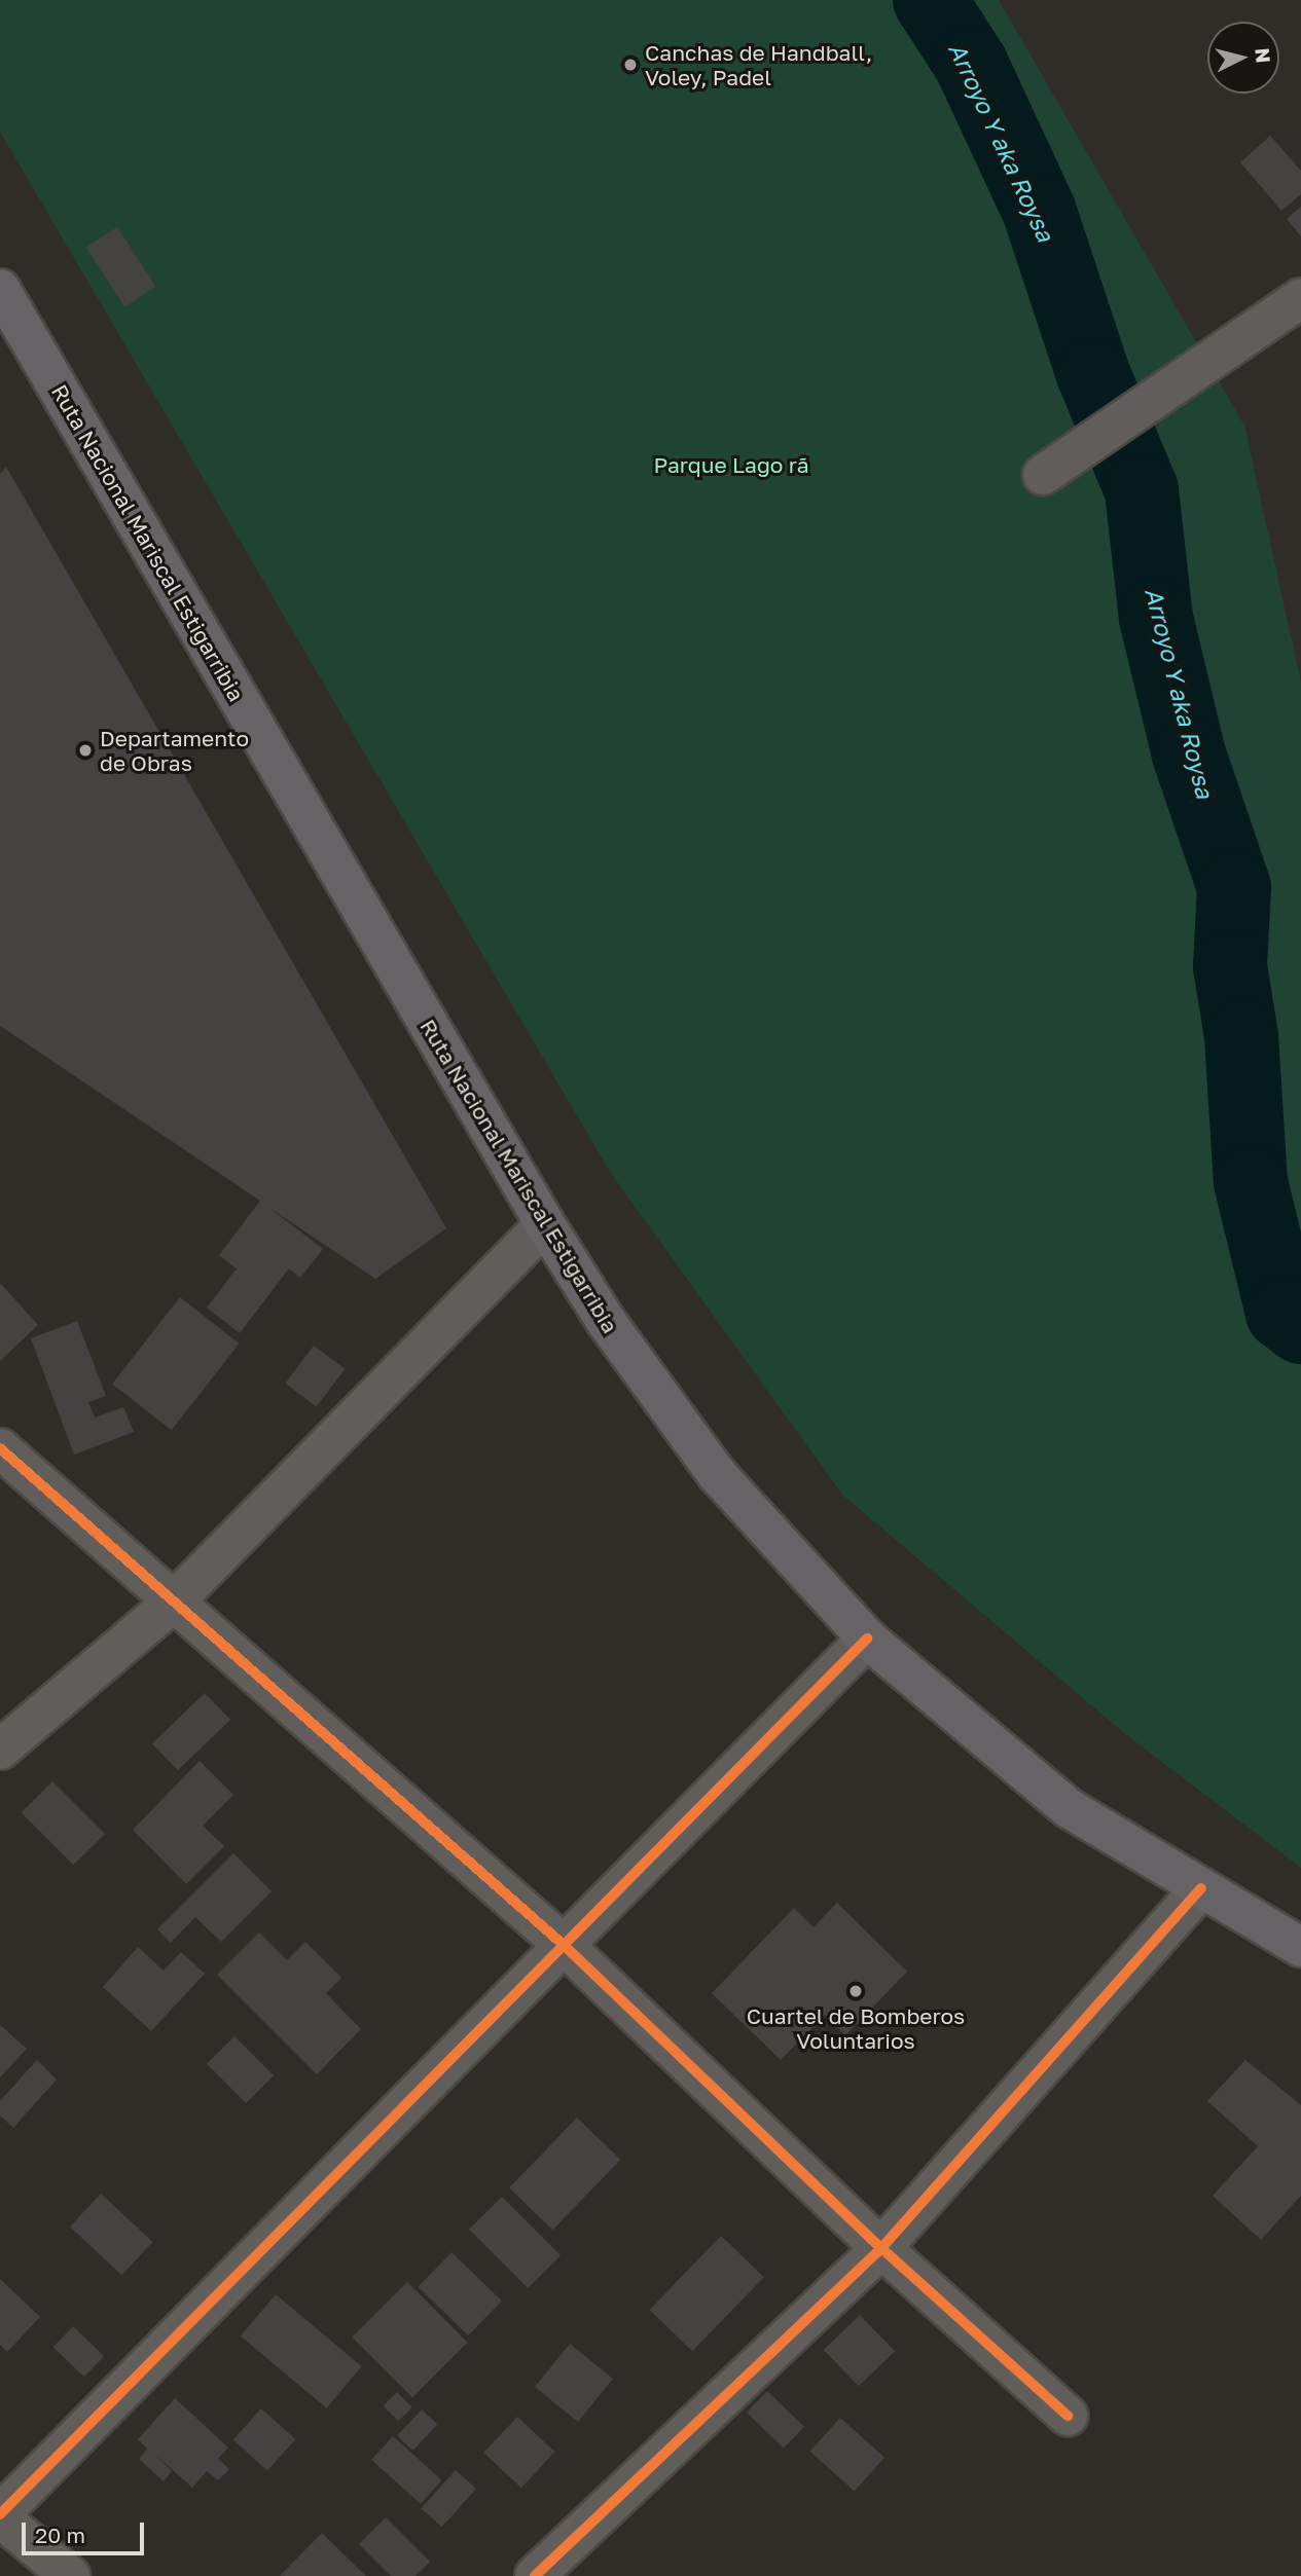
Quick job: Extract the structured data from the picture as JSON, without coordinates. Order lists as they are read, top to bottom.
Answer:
{
  "streets": {
    "main road": ["Ruta Nacional Mariscal Estigarribia"]
  },
  "water": ["Arroyo Y aka Roysa"],
  "parks": ["Parque Lago rã"],
  "places": ["Canchas de Handball, Voley, Padel", "Departamento de Obras", "Cuartel de Bomberos Voluntarios"],
  "scale_bar": "20 m",
  "north": "right"
}
